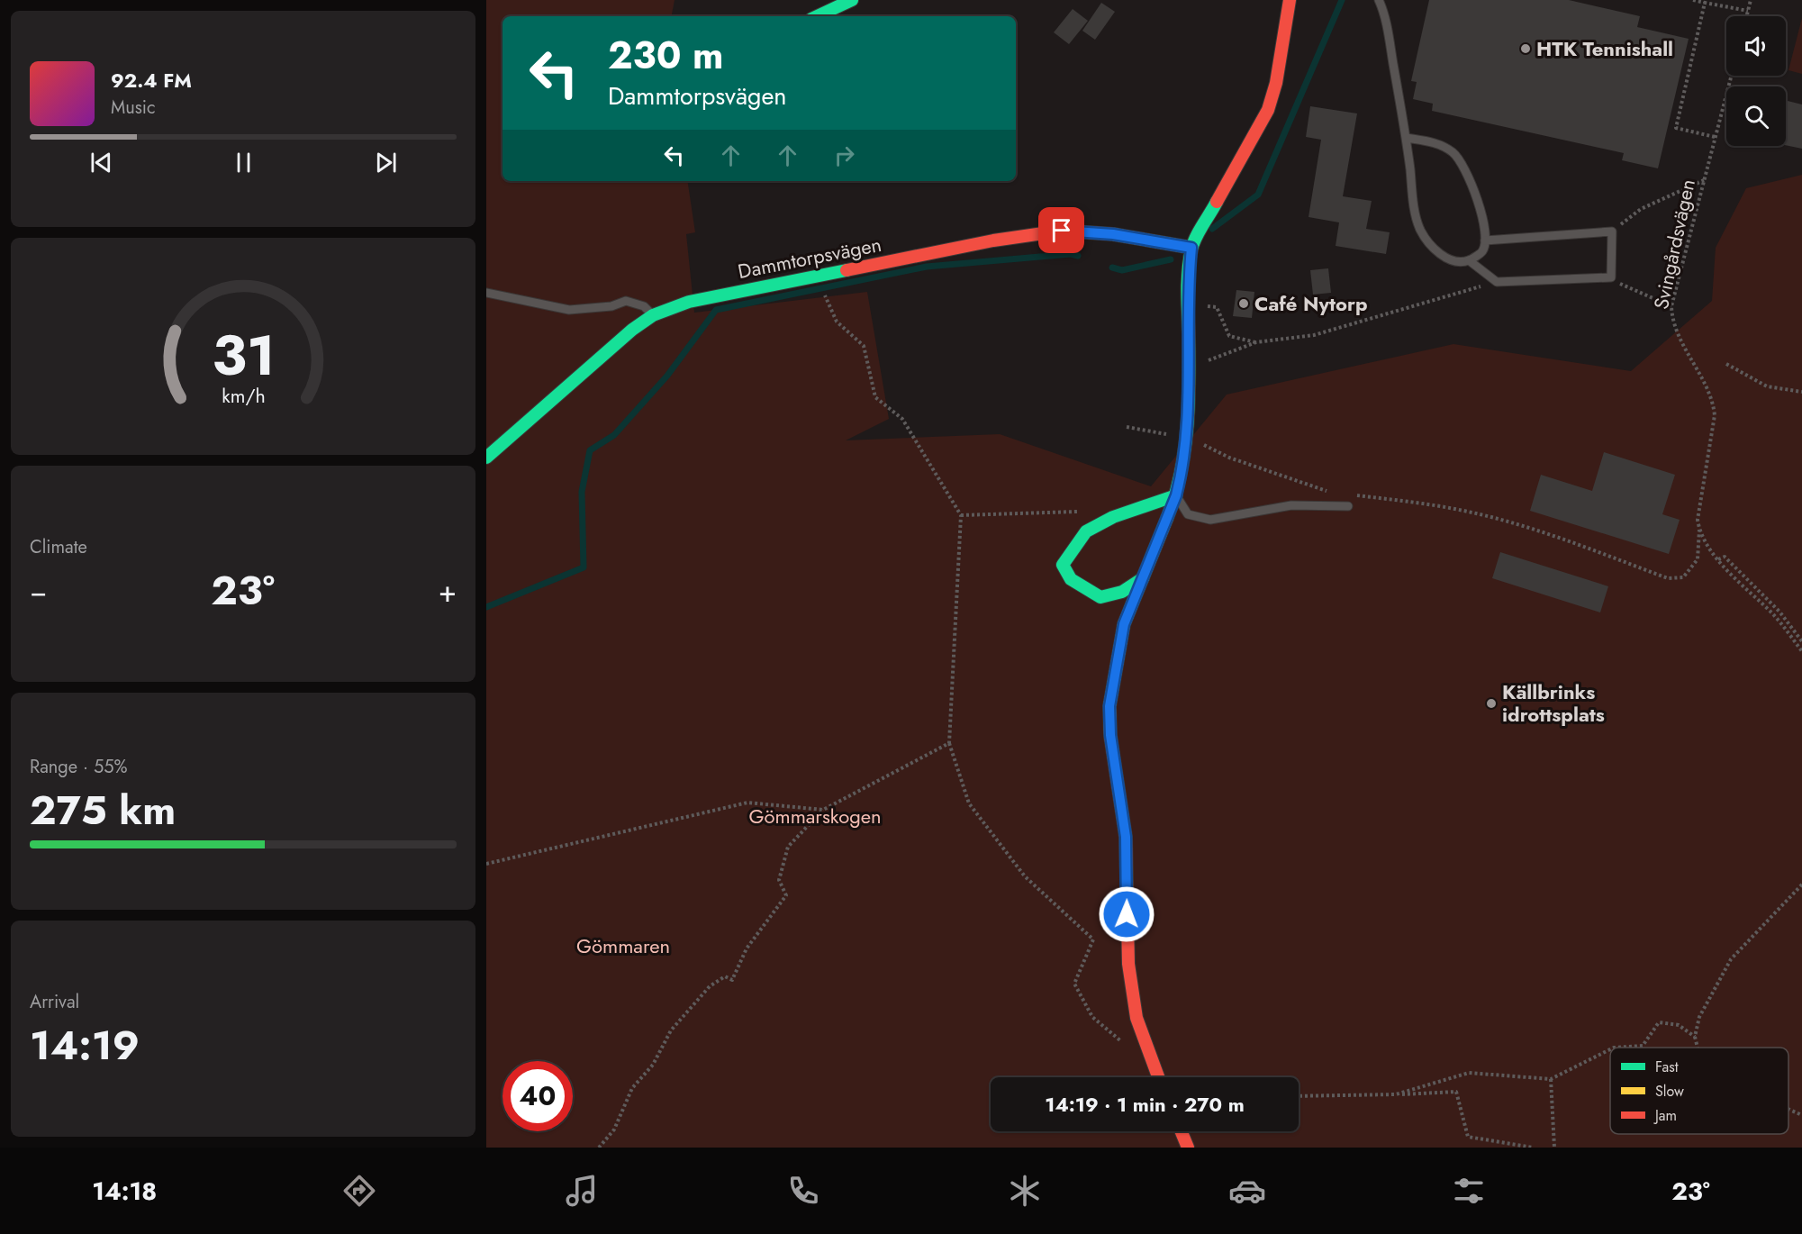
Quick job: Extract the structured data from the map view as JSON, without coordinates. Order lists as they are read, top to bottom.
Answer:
{
  "streets": {
    "street": ["Dammtorpsvägen"],
    "path": ["Svingårdsvägen"]
  },
  "parks": ["Gömmarskogen", "Gömmaren"],
  "places": ["HTK Tennishall", "Café Nytorp", "Källbrinks idrottsplats"],
  "legend": ["Fast", "Slow", "Jam"],
  "page": {
    "turn": ["230 m", "Dammtorpsvägen"],
    "song": ["92.4 FM", "Music"],
    "tile": [
      "Climate",
      ["Range · 55%", "275 km"],
      ["Arrival", "14:19"]
    ],
    "heat": ["−", "23°", "+"],
    "limit": "40",
    "trip": "14:19 · 1 min · 270 m",
    "tabs": ["14:18", "23°"],
    "gauge": ["31", "km/h"]
  }
}
